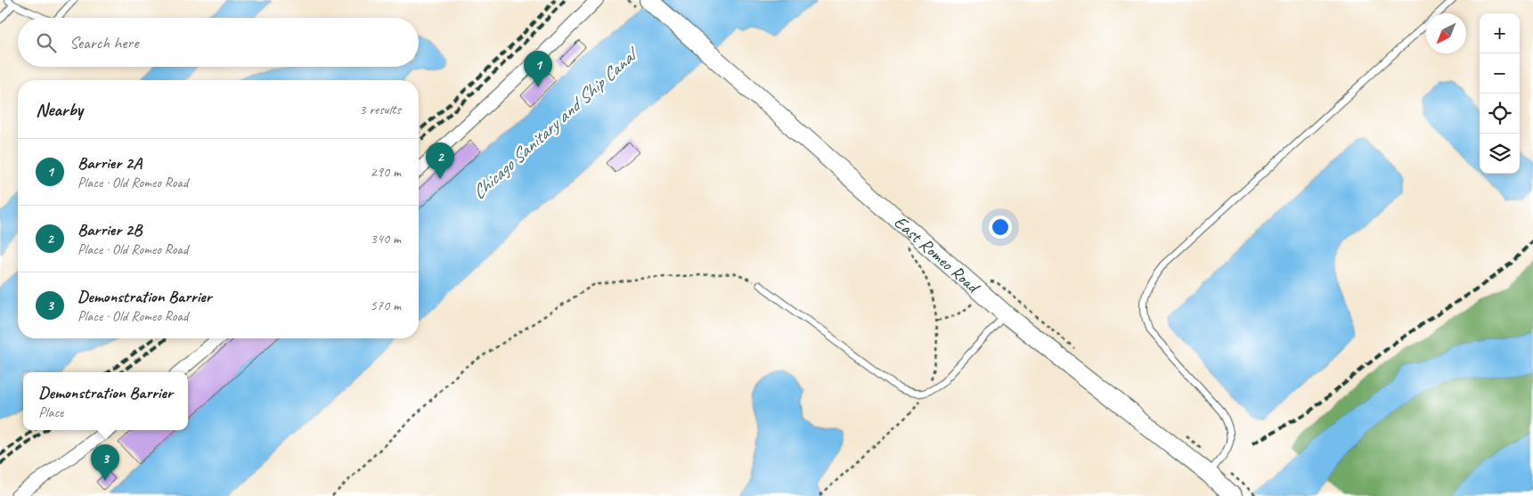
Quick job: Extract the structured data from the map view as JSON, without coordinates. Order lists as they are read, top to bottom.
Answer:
{
  "streets": {
    "main road": ["East Romeo Road"]
  },
  "water": ["Chicago Sanitary and Ship Canal"],
  "north": "bottom left",
  "page": {
    "map_buttons": ["+", "−"],
    "search": "Search here",
    "pins": ["1", "2", "3"],
    "heading": ["Nearby", "3 results"],
    "list": [
      {
        "mark": "1",
        "name": "Barrier 2A",
        "note": "Place · Old Romeo Road",
        "value": "290 m"
      },
      {
        "mark": "2",
        "name": "Barrier 2B",
        "note": "Place · Old Romeo Road",
        "value": "340 m"
      },
      {
        "mark": "3",
        "name": "Demonstration Barrier",
        "note": "Place · Old Romeo Road",
        "value": "570 m"
      }
    ],
    "popup": ["Demonstration Barrier", "Place"]
  }
}
